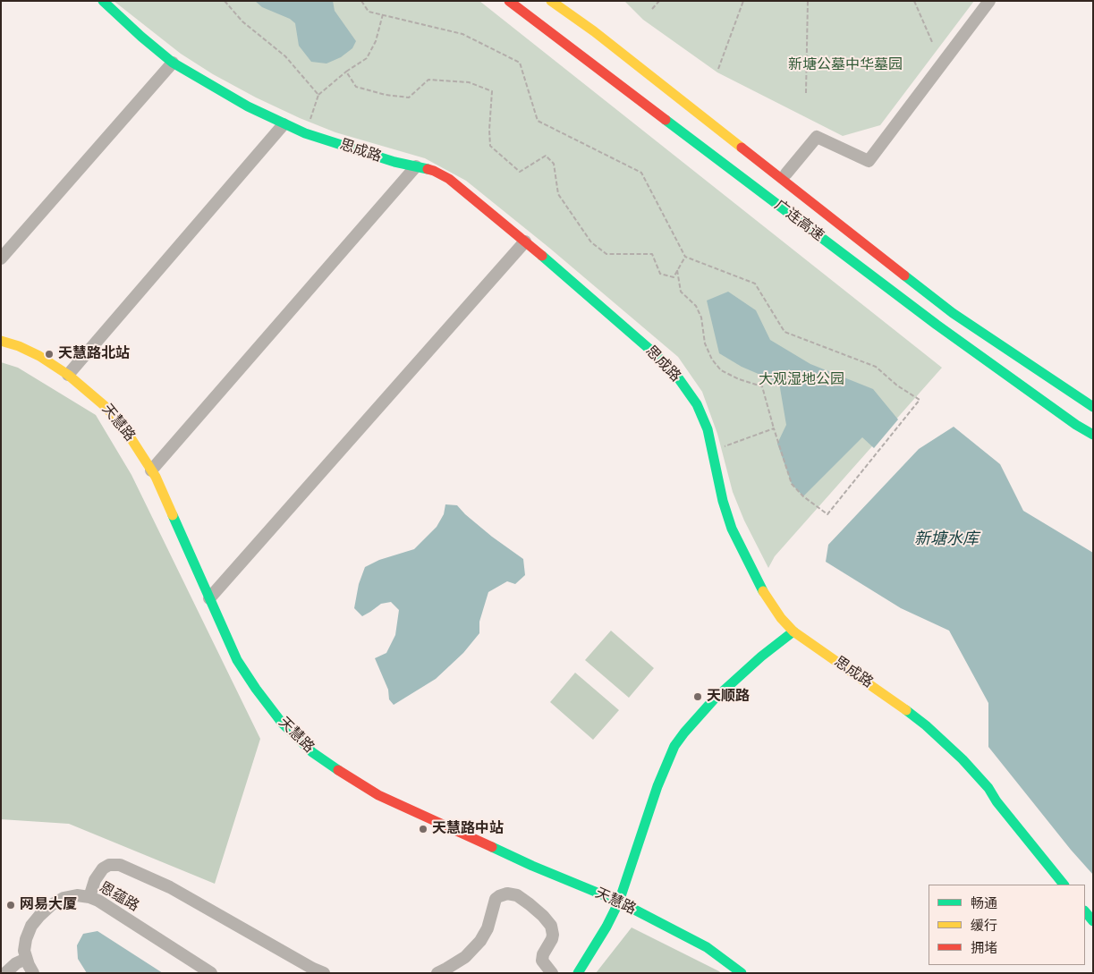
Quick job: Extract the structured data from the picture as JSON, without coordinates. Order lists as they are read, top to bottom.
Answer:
{
  "streets": {
    "main road": ["思成路", "广连高速", "天慧路"],
    "street": ["恩蕴路"]
  },
  "water": ["新塘水库"],
  "parks": ["新塘公墓中华墓园", "大观湿地公园"],
  "places": [
    "天慧路北站",
    "天顺路",
    "天慧路中站",
    "网易大厦"
  ],
  "legend": ["畅通", "缓行", "拥堵"]
}
